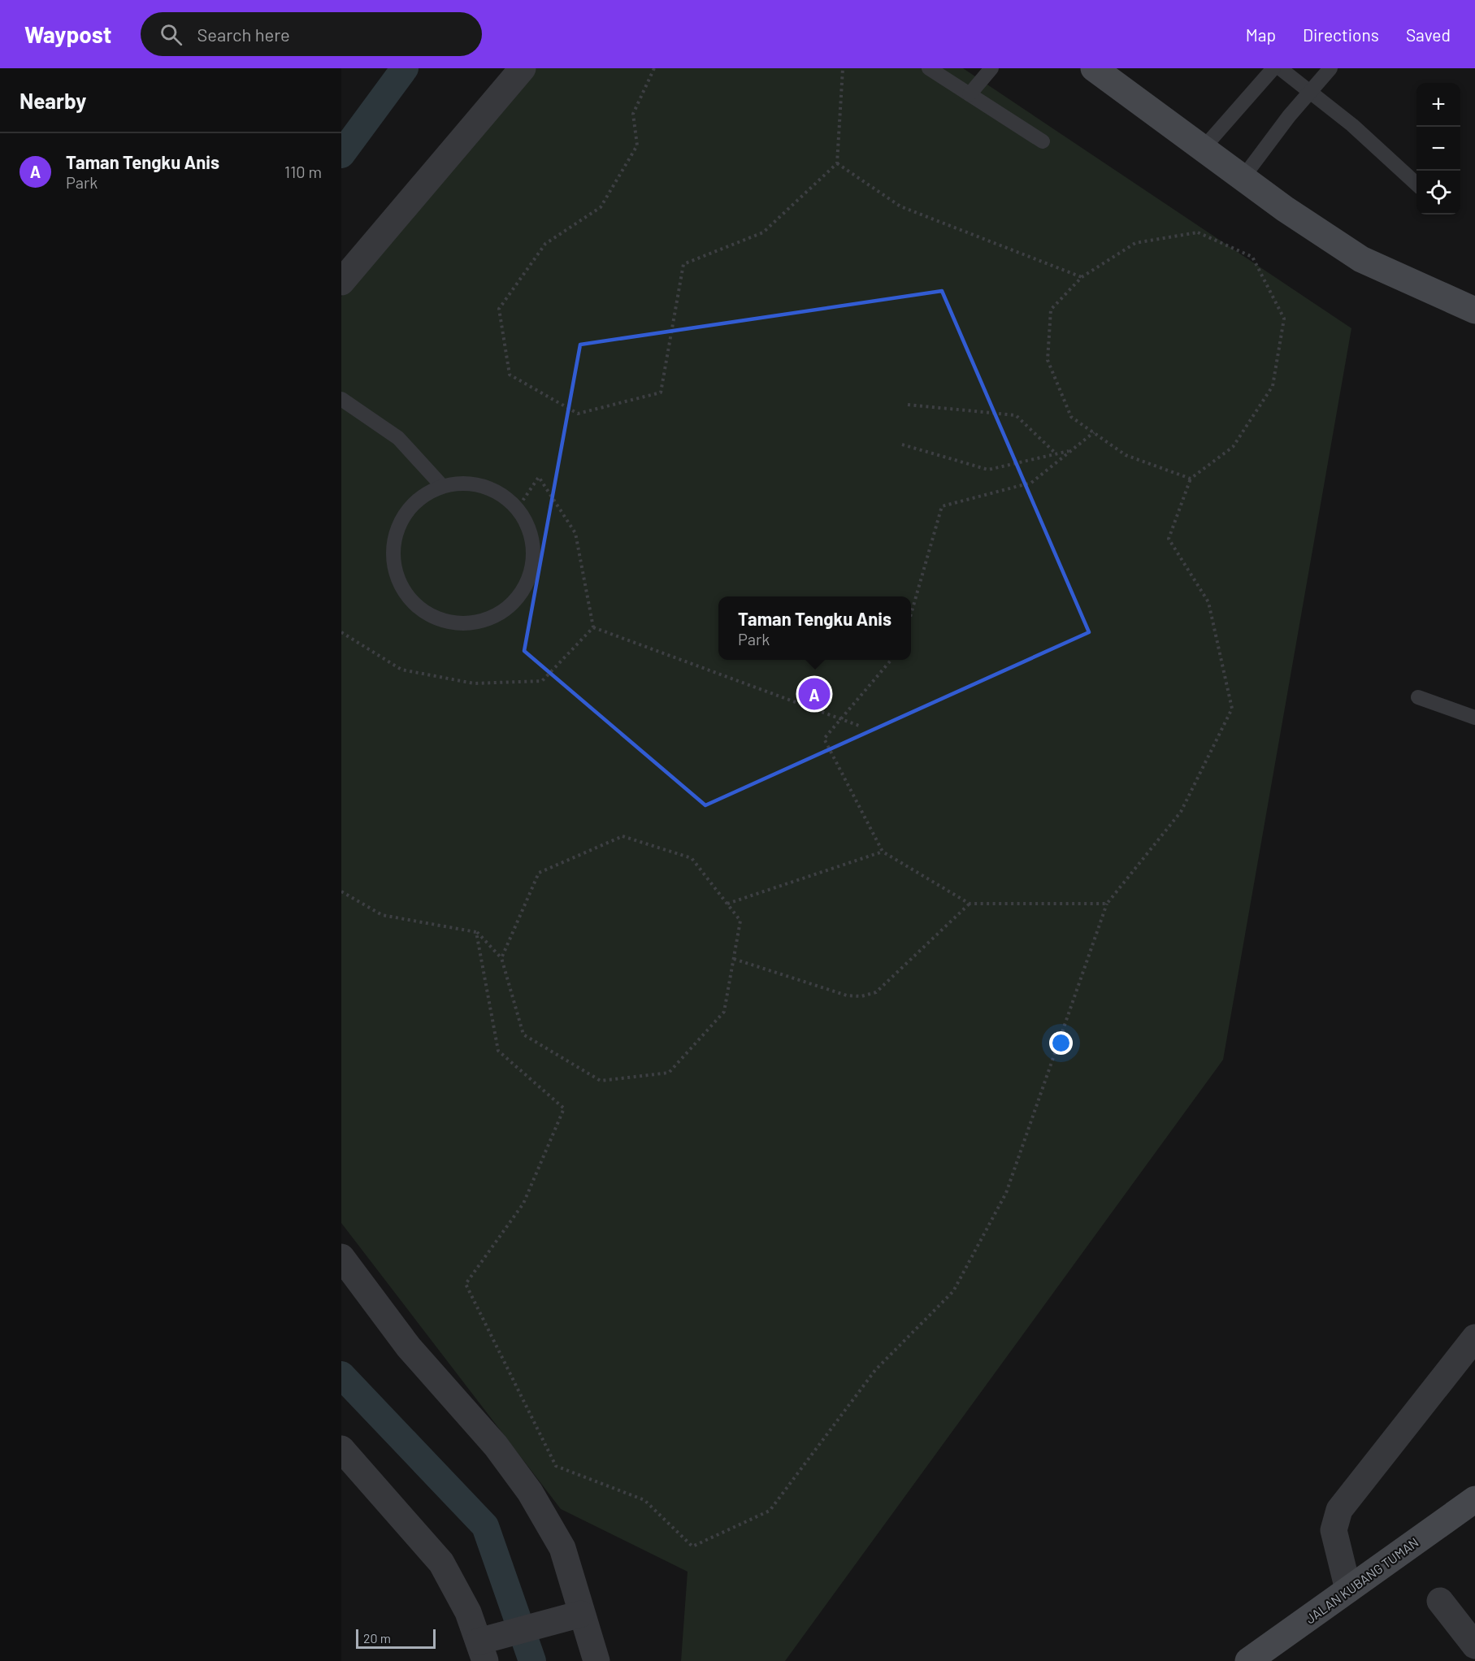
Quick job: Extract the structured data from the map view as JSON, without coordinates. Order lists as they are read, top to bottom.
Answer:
{
  "streets": {
    "main road": ["JALAN KUBANG TUMAN"]
  },
  "scale_bar": "20 m",
  "page": {
    "header": "Waypost",
    "search": "Search here",
    "nav": ["Map", "Directions", "Saved"],
    "heading": "Nearby",
    "map_buttons": ["+", "−"],
    "list": [
      {
        "mark": "A",
        "name": "Taman Tengku Anis",
        "note": "Park",
        "value": "110 m"
      }
    ],
    "popup": ["Taman Tengku Anis", "Park"],
    "pins": "A",
    "scale": "20 m"
  }
}
